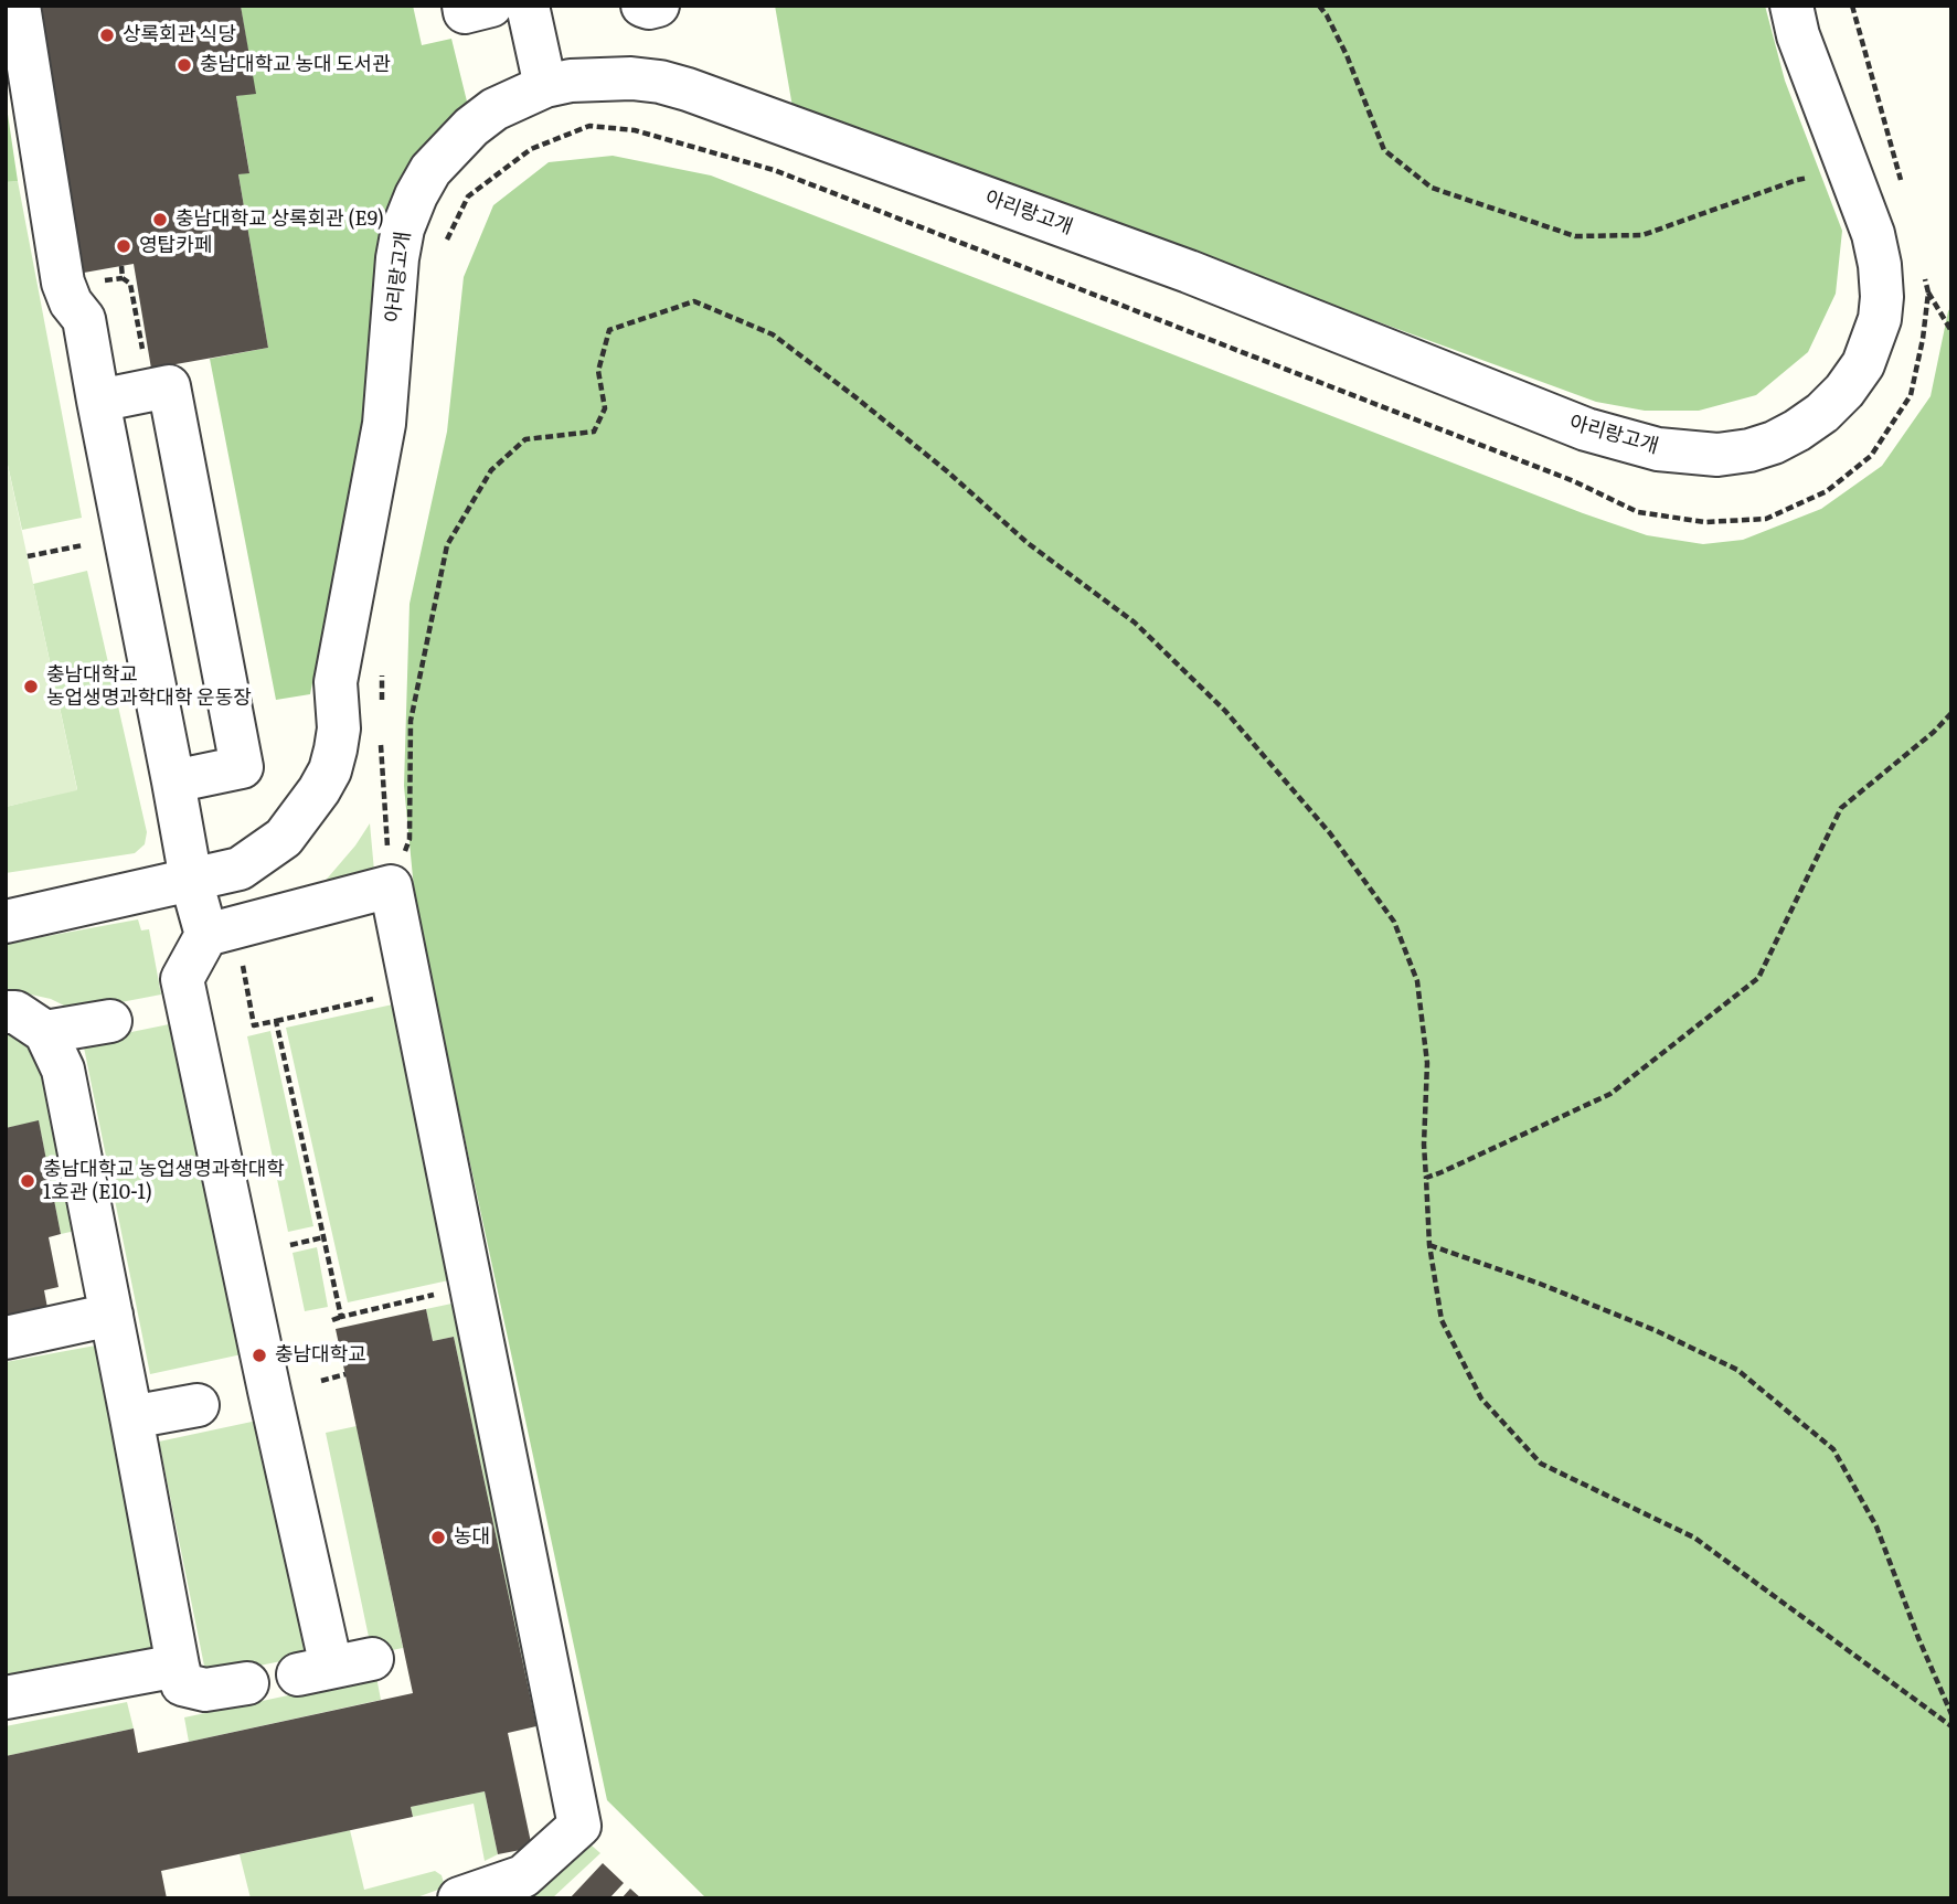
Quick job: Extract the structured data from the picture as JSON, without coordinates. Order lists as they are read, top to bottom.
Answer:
{
  "streets": {
    "street": ["아리랑고개"]
  },
  "places": [
    "상록회관 식당",
    "충남대학교 농대 도서관",
    "충남대학교 상록회관 (E9)",
    "영탑카페",
    "충남대학교 농업생명과학대학 운동장",
    "충남대학교 농업생명과학대학 1호관 (E10-1)",
    "충남대학교",
    "농대"
  ]
}
